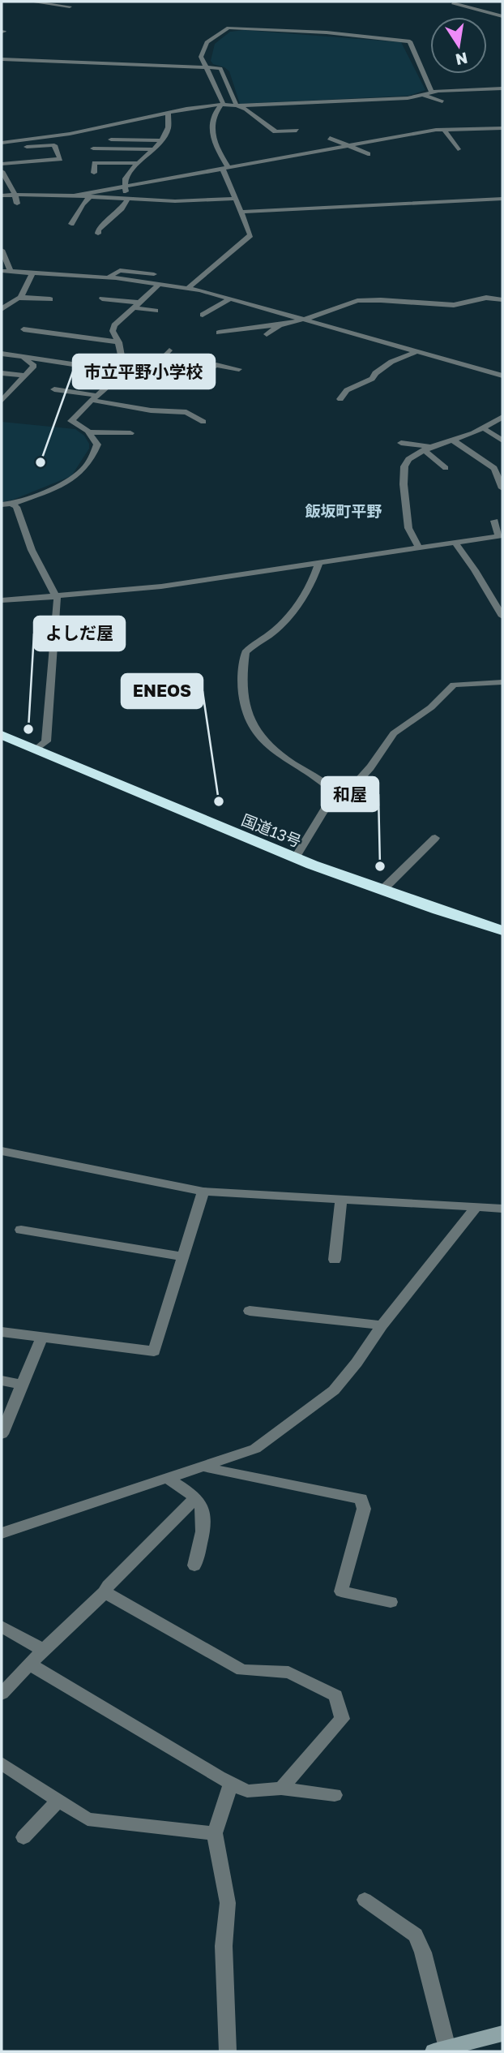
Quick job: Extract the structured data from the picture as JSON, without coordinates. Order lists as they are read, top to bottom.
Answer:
{
  "streets": {
    "highway": ["国道13号"]
  },
  "districts": ["飯坂町平野"],
  "places": [
    "市立平野小学校",
    "よしだ屋",
    "ENEOS",
    "和屋"
  ],
  "north": "bottom"
}
